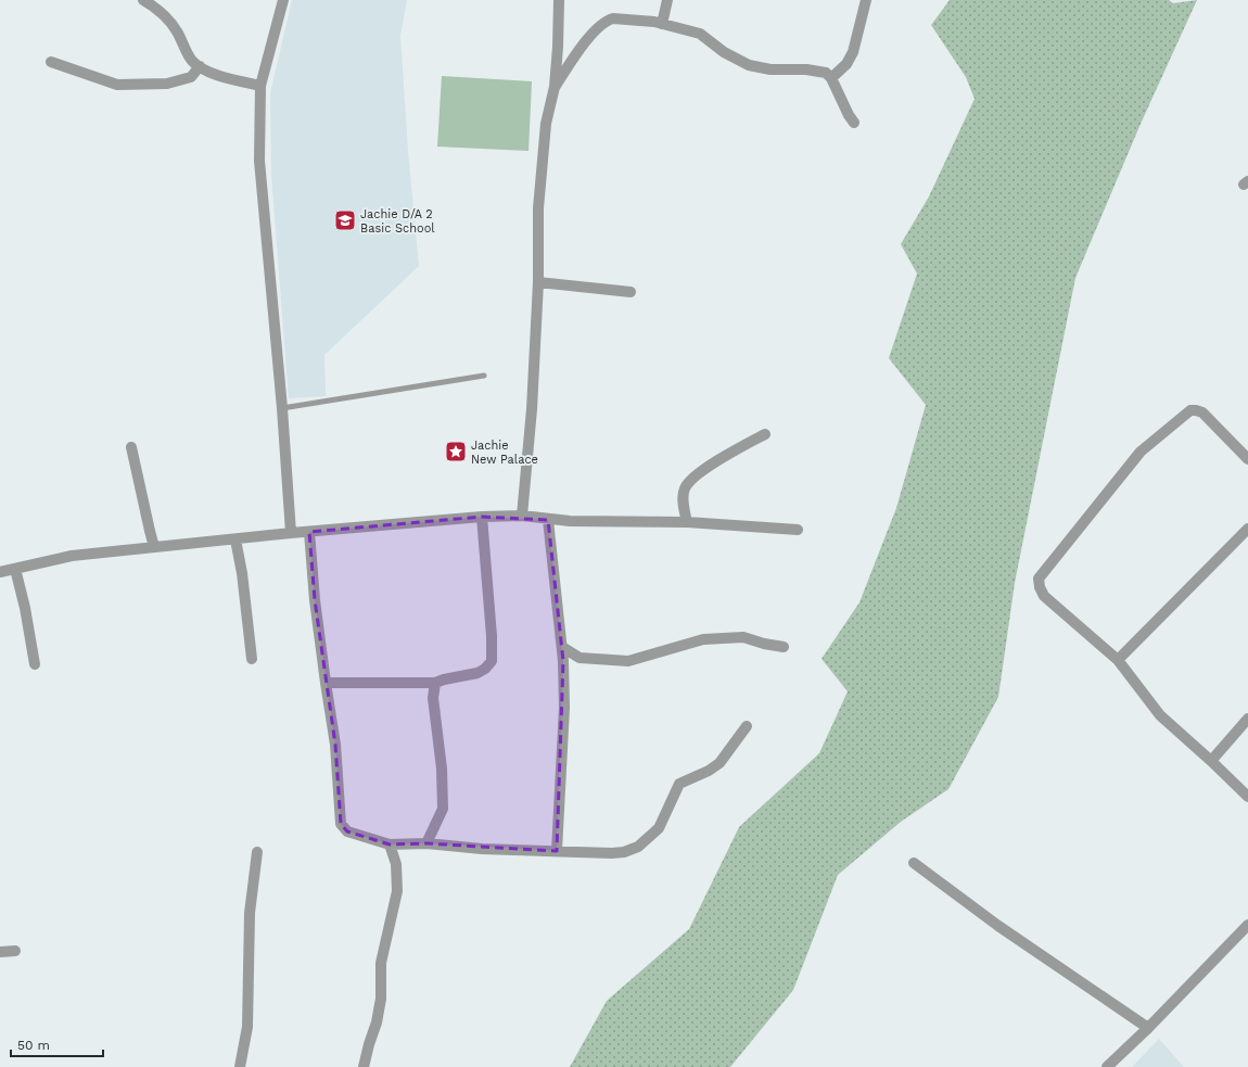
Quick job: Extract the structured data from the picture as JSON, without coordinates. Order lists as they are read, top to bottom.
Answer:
{
  "places": {
    "school or university": ["Jachie D/A 2 Basic School"],
    "place": ["Jachie New Palace"]
  },
  "scale_bar": "50 m"
}
